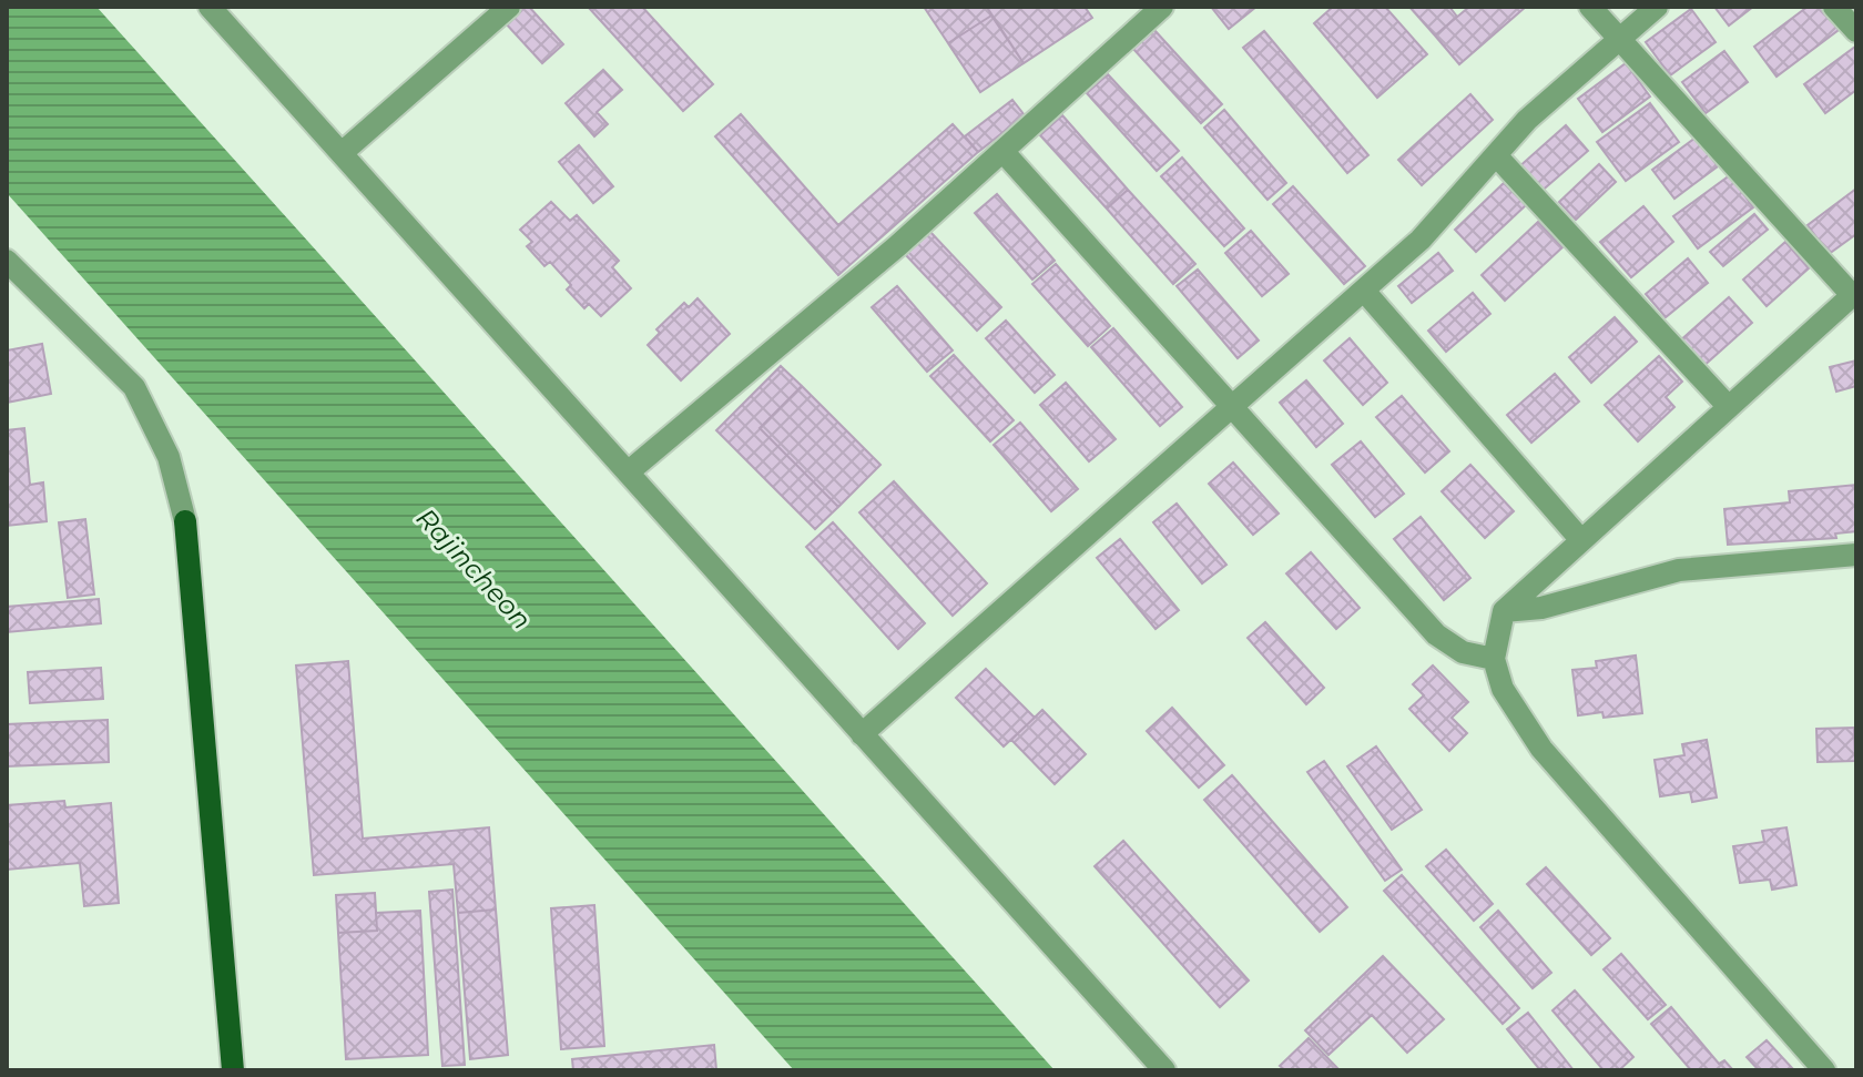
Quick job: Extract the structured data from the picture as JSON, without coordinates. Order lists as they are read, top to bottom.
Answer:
{
  "water": ["Rajincheon"]
}
